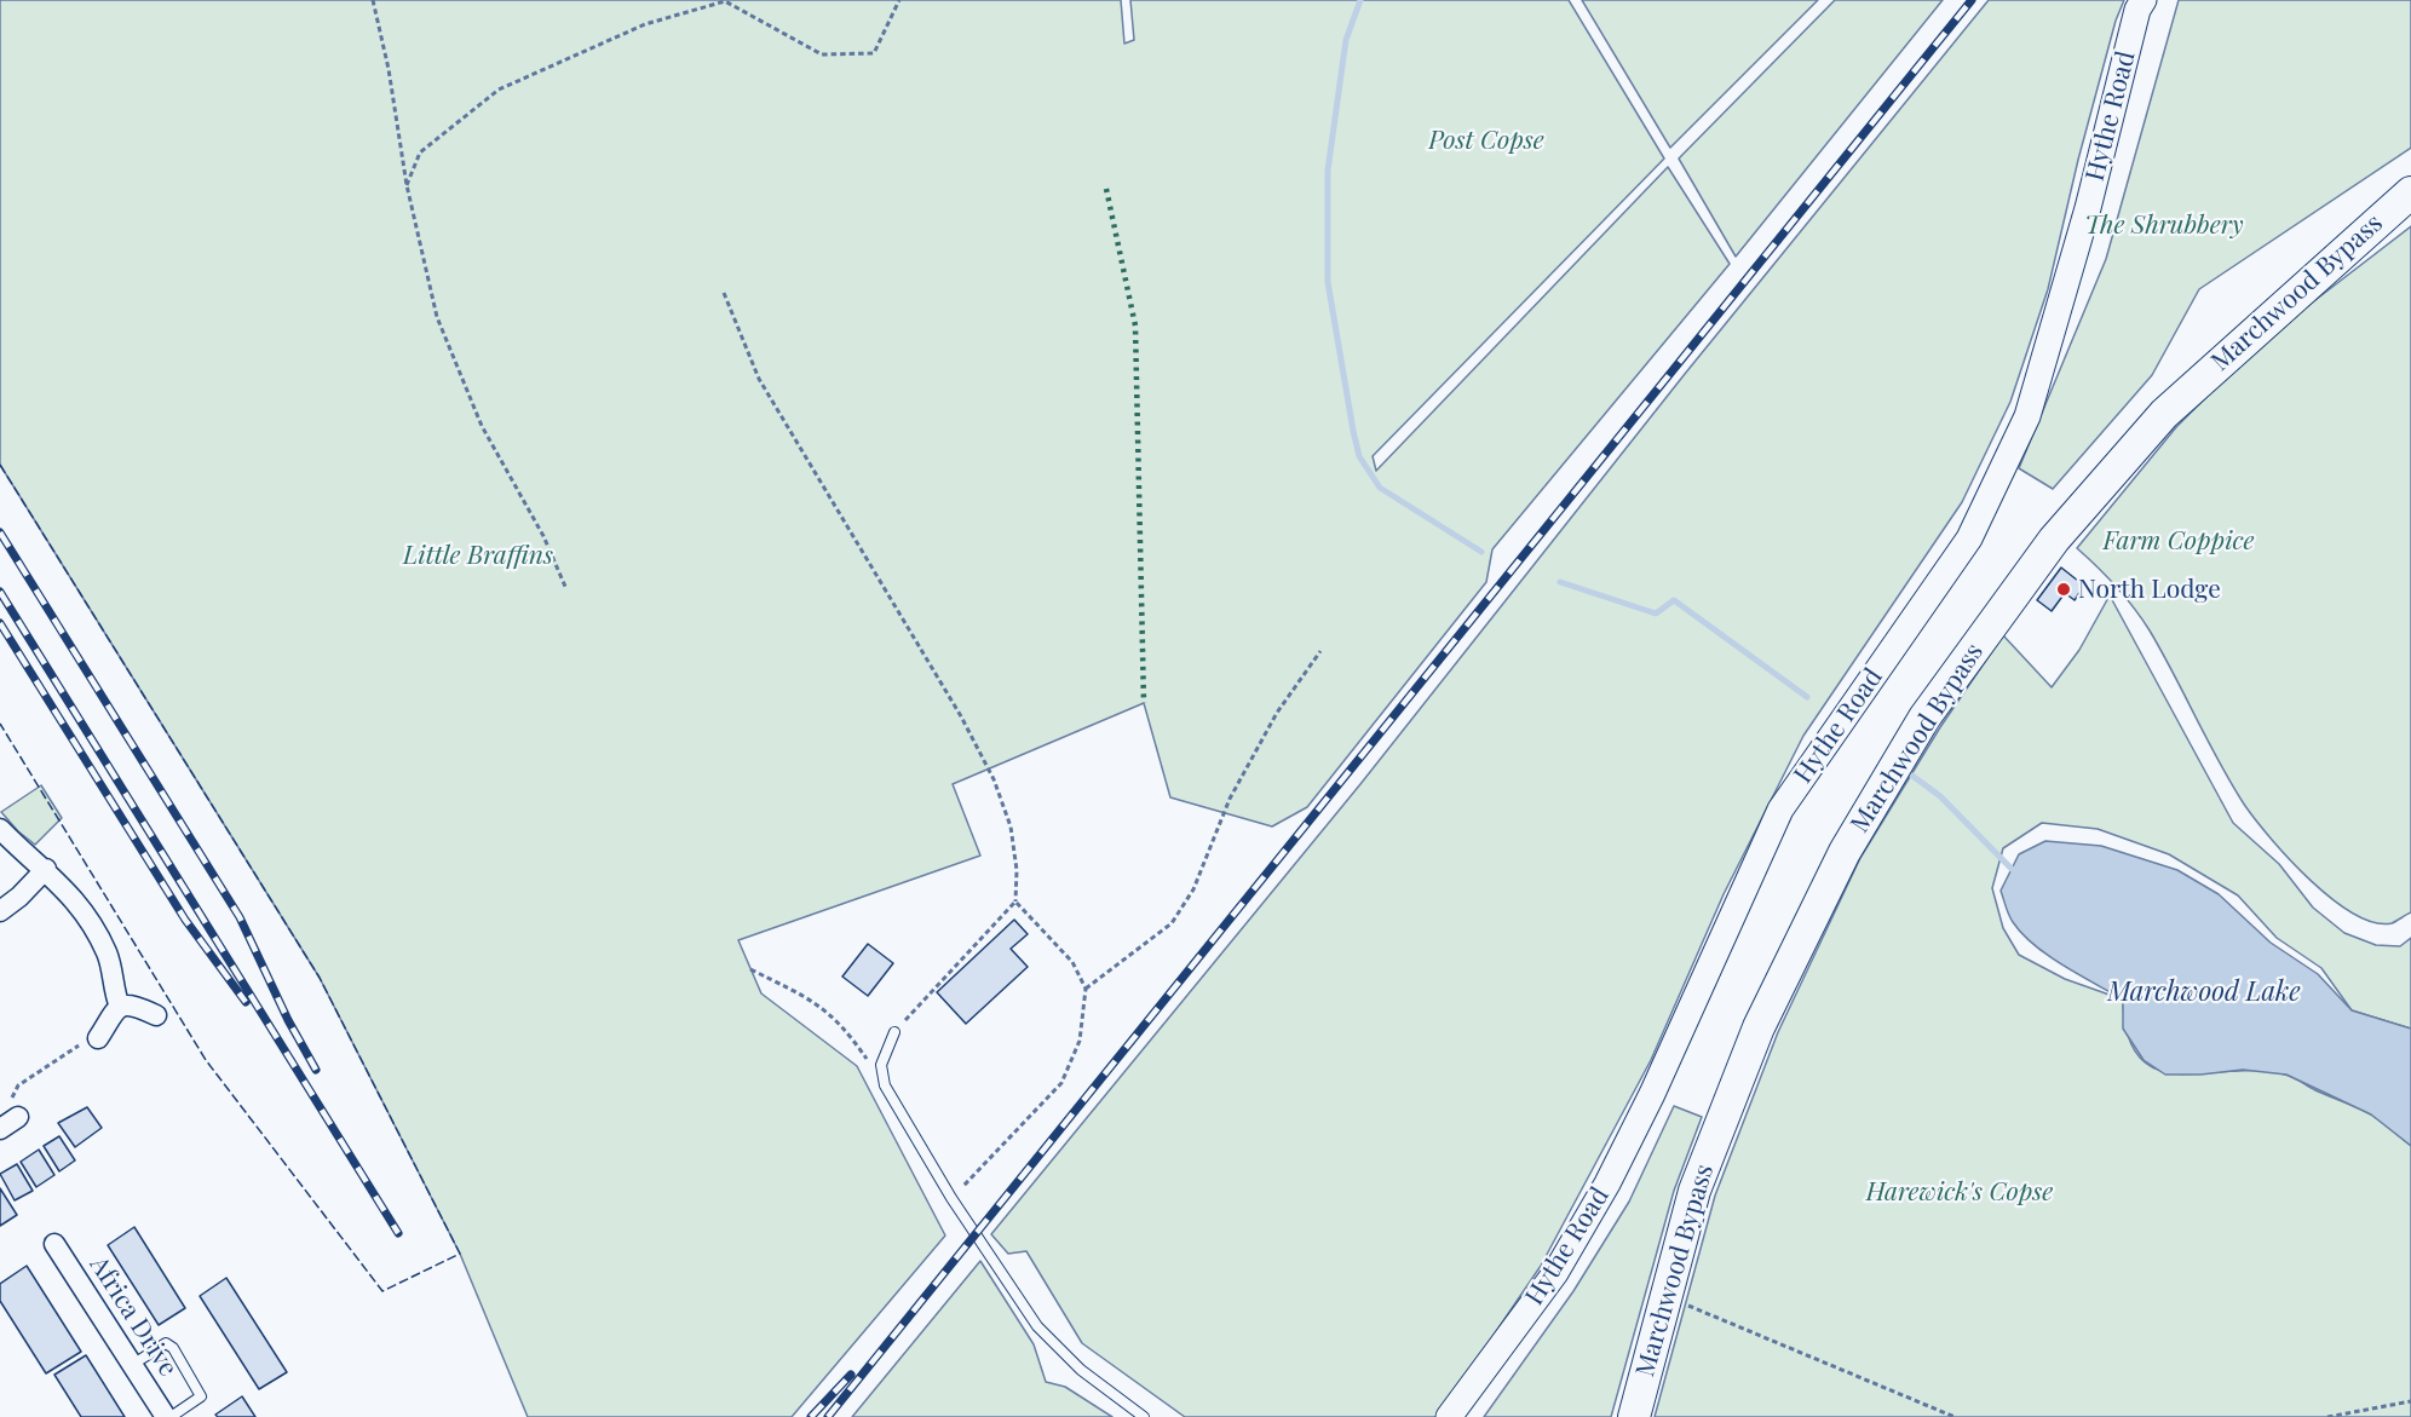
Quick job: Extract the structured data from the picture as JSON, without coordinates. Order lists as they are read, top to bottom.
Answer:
{
  "streets": {
    "main road": ["Marchwood Bypass"],
    "street": ["Hythe Road", "Africa Drive"]
  },
  "water": ["Marchwood Lake"],
  "parks": [
    "Post Copse",
    "The Shrubbery",
    "Farm Coppice",
    "Little Braffins",
    "Harewick's Copse"
  ],
  "places": ["North Lodge"]
}
